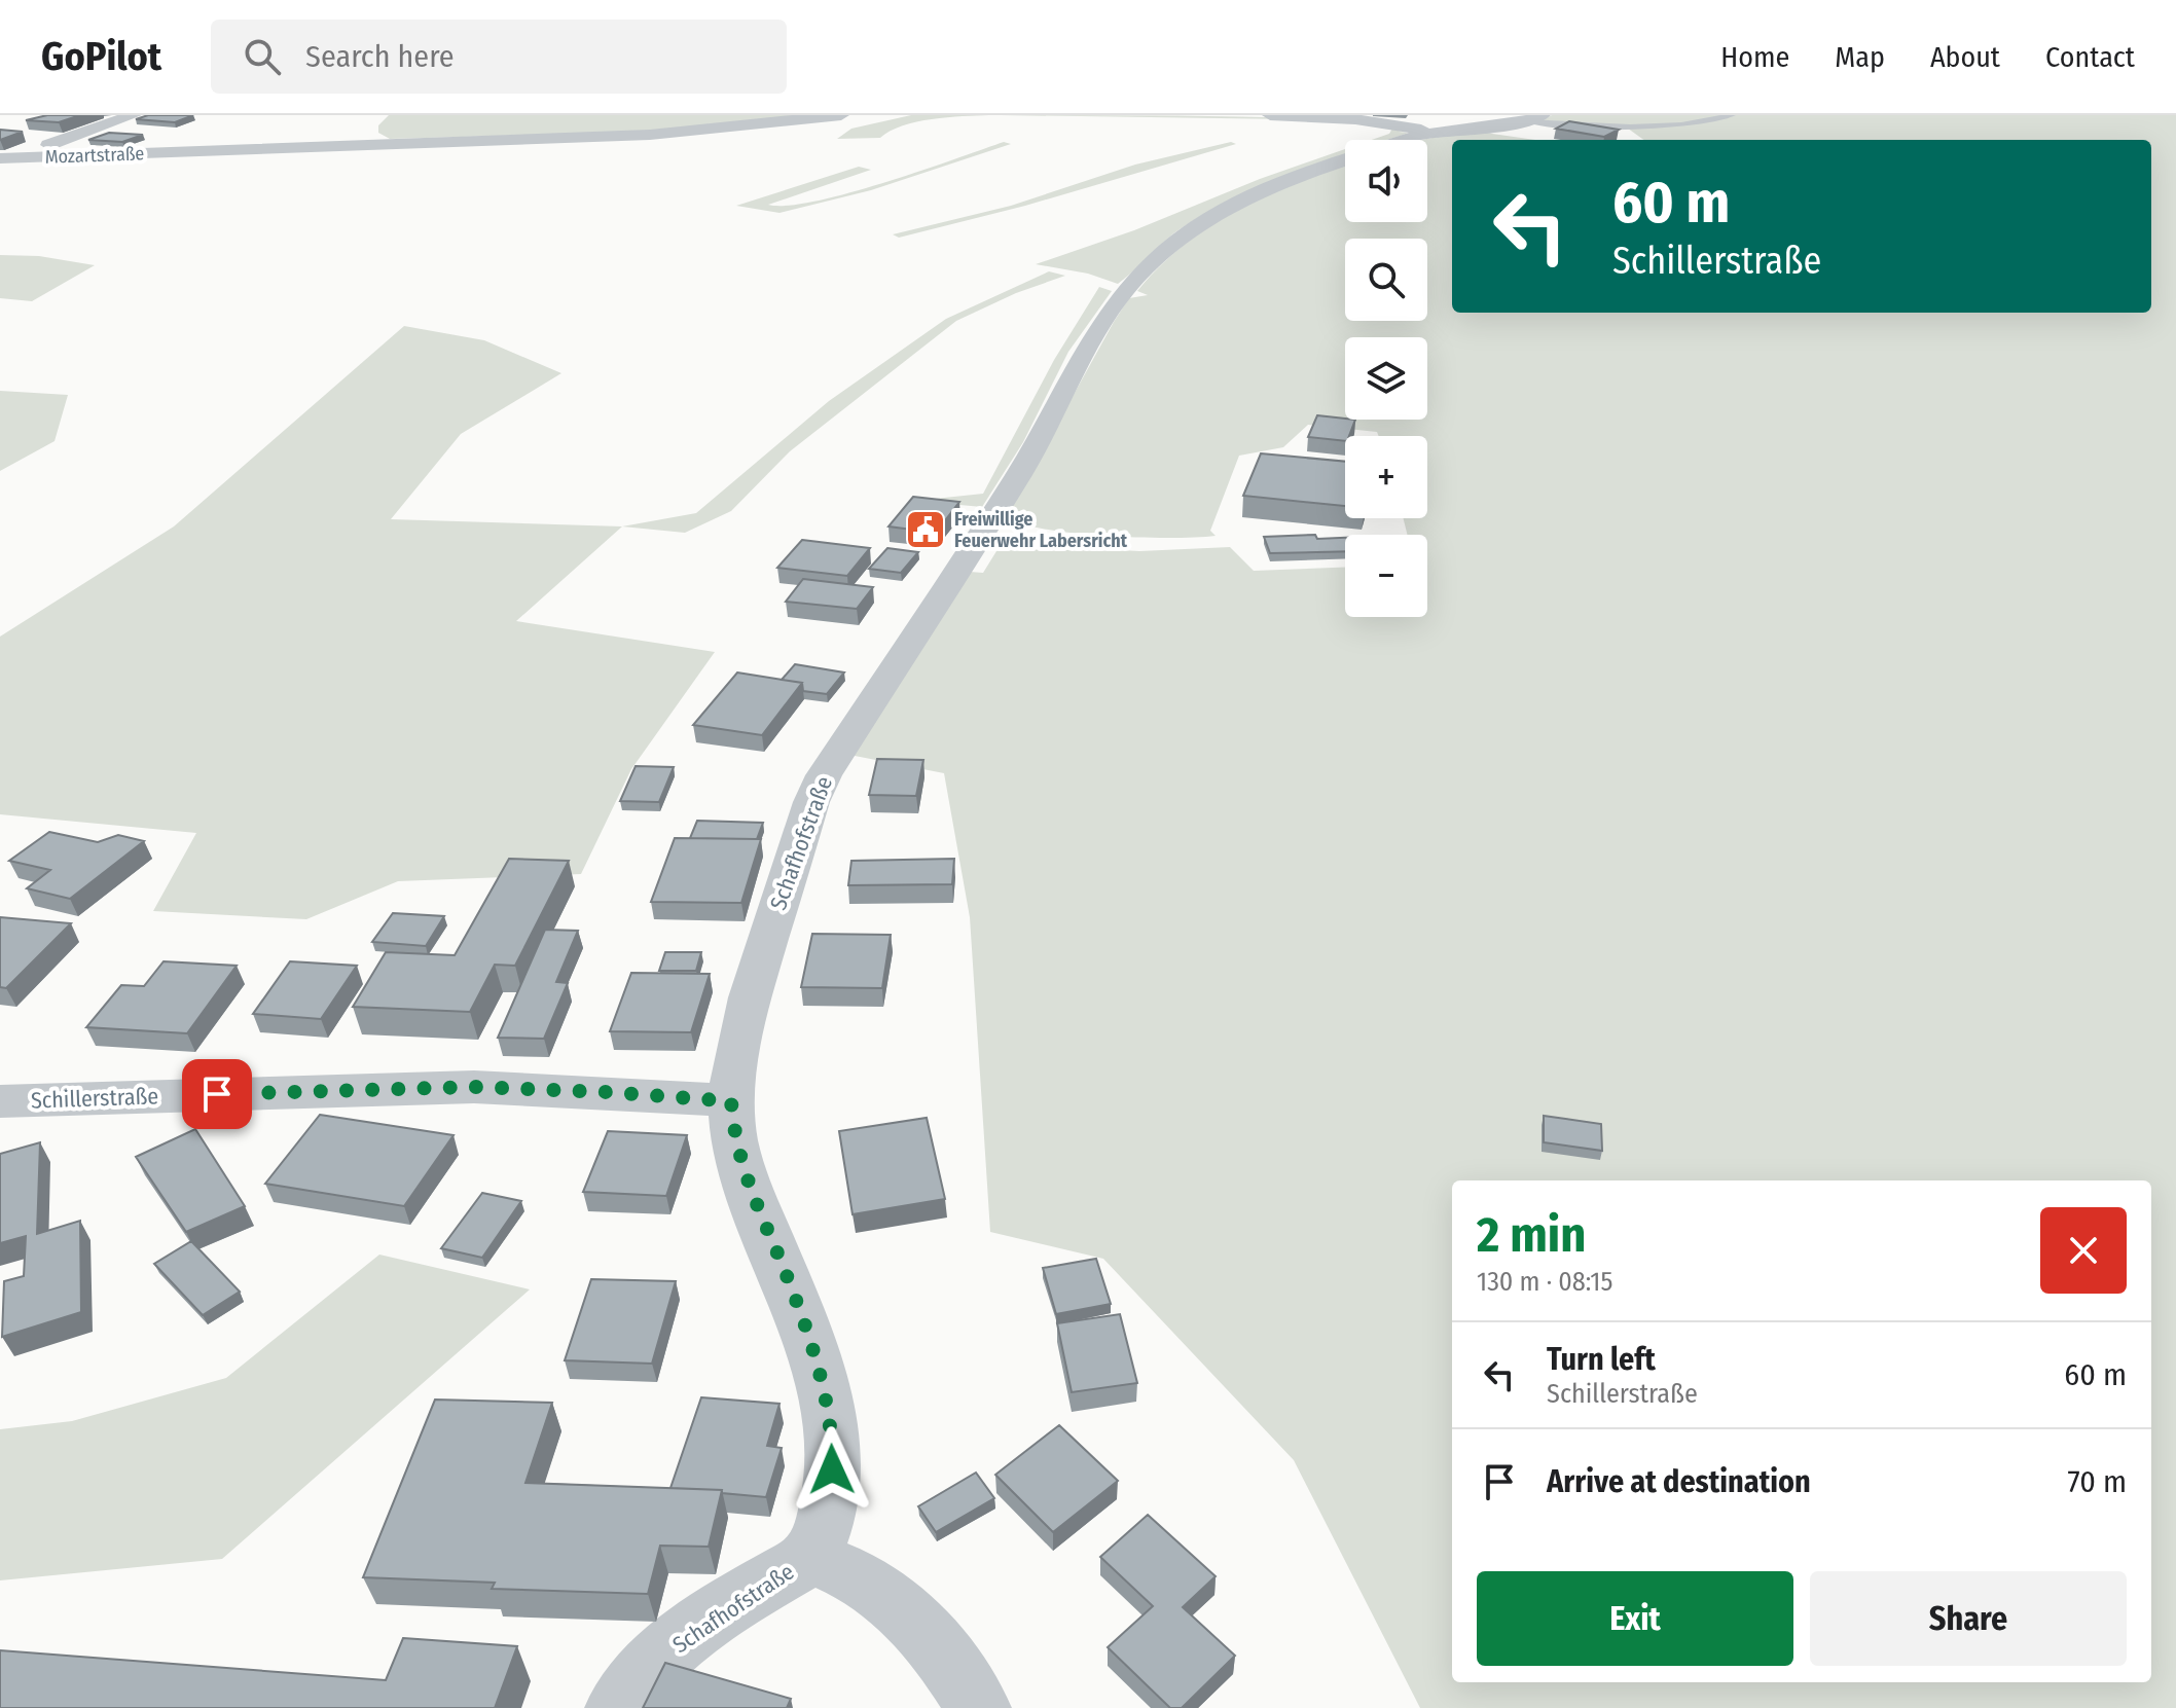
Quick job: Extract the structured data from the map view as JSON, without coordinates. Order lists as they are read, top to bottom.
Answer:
{
  "streets": {
    "street": ["Mozartstraße", "Schafhofstraße", "Schillerstraße"]
  },
  "crossings": [
    ["Schafhofstraße", "Schillerstraße"]
  ],
  "places": {
    "public building": ["Freiwillige Feuerwehr Labersricht"]
  },
  "page": {
    "header": "GoPilot",
    "search": "Search here",
    "nav": [
      "Home",
      "Map",
      "About",
      "Contact"
    ],
    "map_buttons": ["+", "−"],
    "turn": ["60 m", "Schillerstraße"],
    "heading": ["2 min", "130 m · 08:15"],
    "list": [
      {
        "name": "Turn left",
        "note": "Schillerstraße",
        "value": "60 m"
      },
      {
        "name": "Arrive at destination",
        "value": "70 m"
      }
    ],
    "buttons": ["Exit", "Share"]
  }
}
